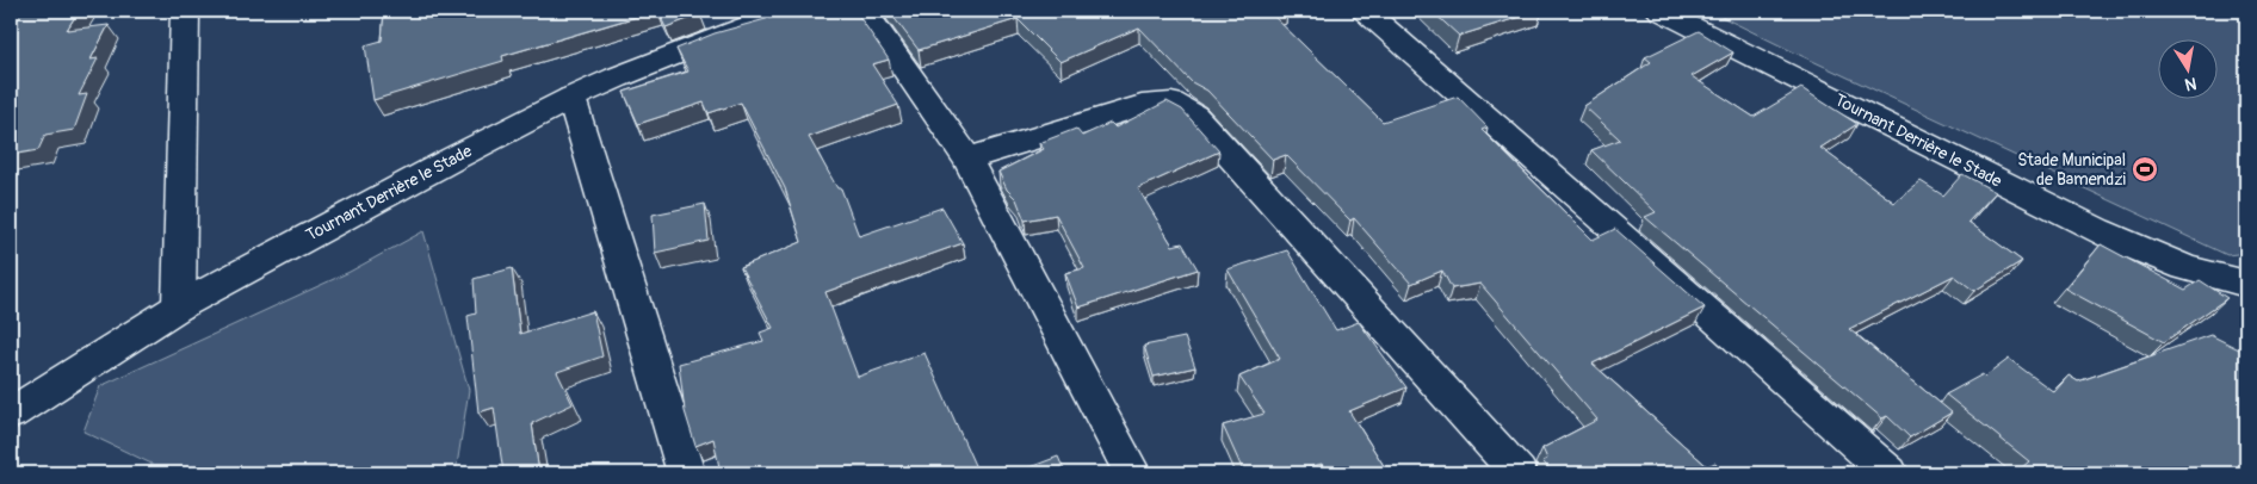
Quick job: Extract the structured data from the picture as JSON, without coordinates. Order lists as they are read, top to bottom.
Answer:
{
  "streets": {
    "street": ["Tournant Derrière le Stade"]
  },
  "places": {
    "sports": ["Stade Municipal de Bamendzi"]
  },
  "north": "bottom"
}
